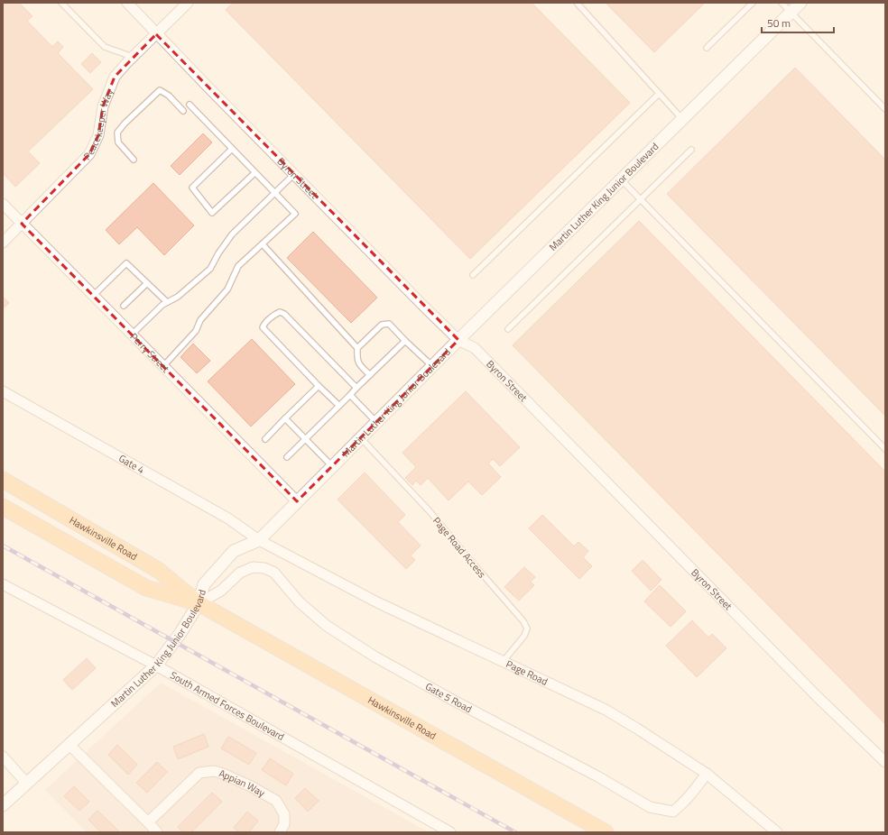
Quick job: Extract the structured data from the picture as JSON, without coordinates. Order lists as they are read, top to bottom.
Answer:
{
  "streets": {
    "main road": ["Hawkinsville Road"],
    "street": [
      "Peacekeeper Way",
      "Byron Street",
      "Martin Luther King Junior Boulevard",
      "Perry Street",
      "Gate 4",
      "Page Road",
      "Gate 5 Road",
      "South Armed Forces Boulevard",
      "Appian Way"
    ],
    "lane": ["Page Road Access"]
  },
  "crossings": [
    ["Peacekeeper Way", "Byron Street"],
    ["Peacekeeper Way", "Perry Street"],
    ["Byron Street", "Martin Luther King Junior Boulevard"],
    ["Martin Luther King Junior Boulevard", "Perry Street"],
    ["Martin Luther King Junior Boulevard", "Gate 4"],
    ["Martin Luther King Junior Boulevard", "Hawkinsville Road"],
    ["Martin Luther King Junior Boulevard", "Page Road Access"],
    ["Martin Luther King Junior Boulevard", "Page Road"],
    ["Martin Luther King Junior Boulevard", "Gate 5 Road"],
    ["Martin Luther King Junior Boulevard", "South Armed Forces Boulevard"],
    ["Gate 4", "Page Road"],
    ["Hawkinsville Road", "Gate 5 Road"],
    ["Page Road Access", "Page Road"],
    ["Page Road", "Gate 5 Road"]
  ],
  "scale_bar": "50 m"
}
